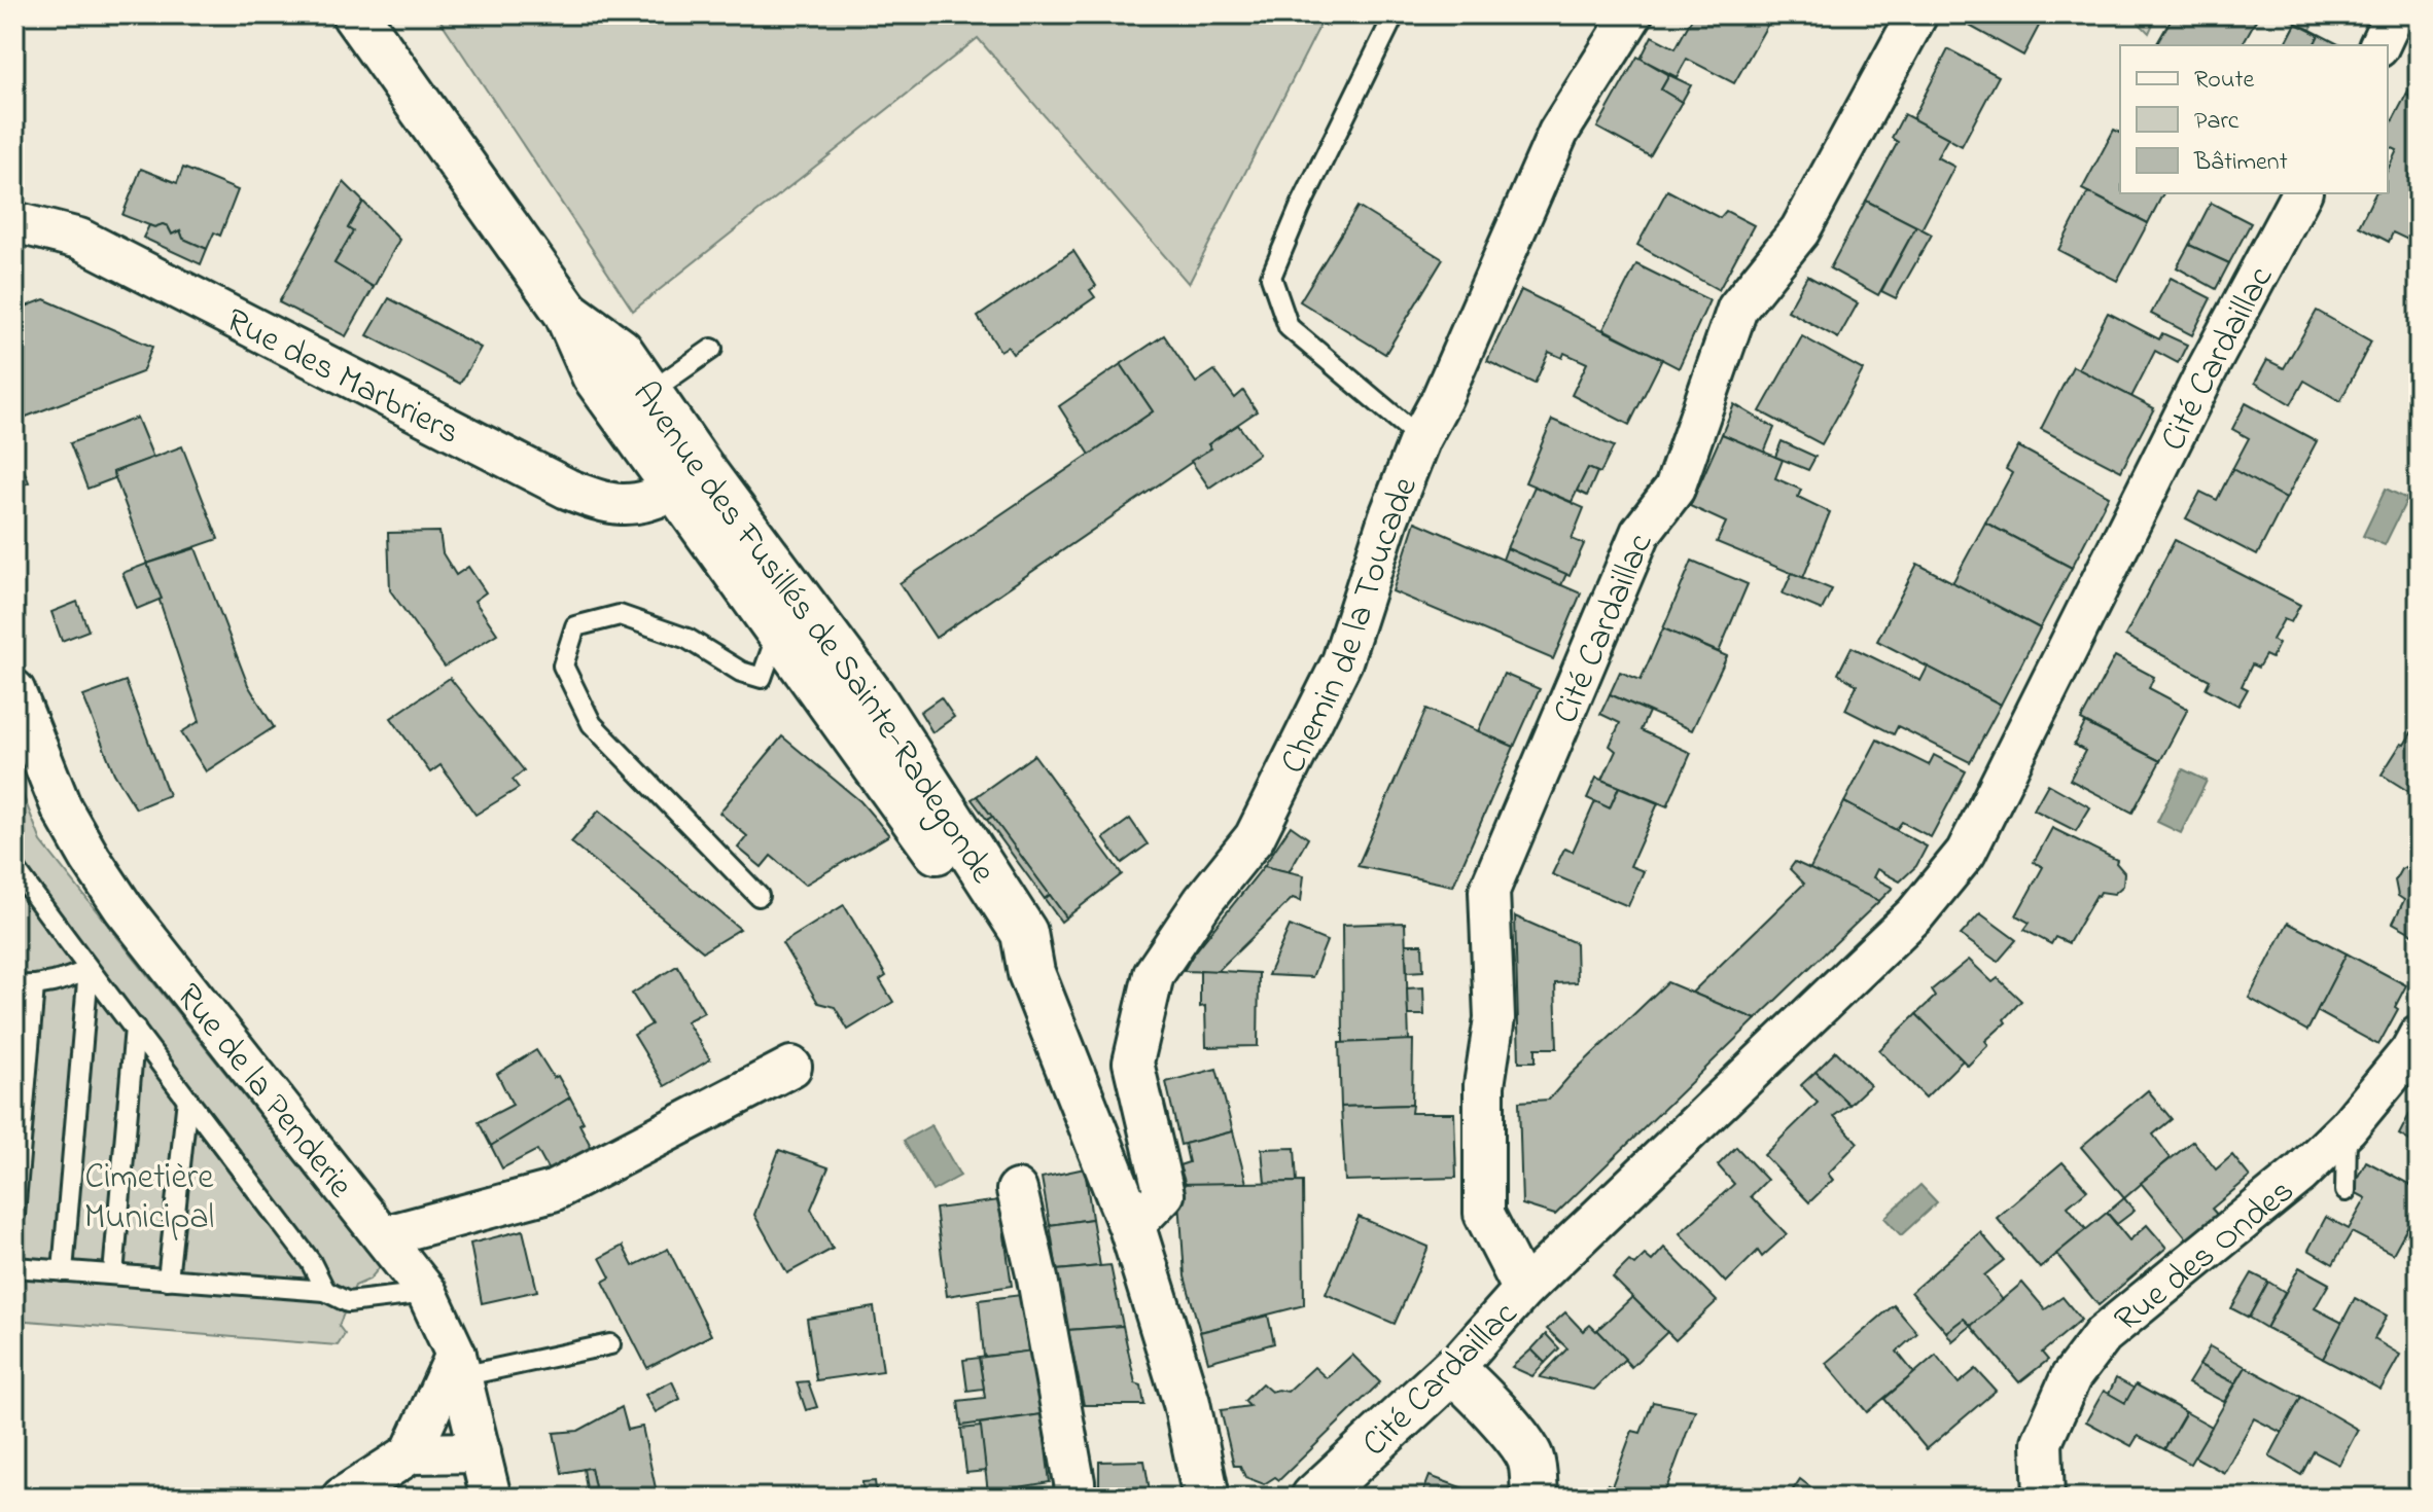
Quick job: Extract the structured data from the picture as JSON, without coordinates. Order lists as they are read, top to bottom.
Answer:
{
  "streets": {
    "street": [
      "Cité Cardaillac",
      "Rue des Marbriers",
      "Chemin de la Toucade",
      "Avenue des Fusillés de Sainte-Radegonde",
      "Rue de la Penderie",
      "Rue des Ondes"
    ]
  },
  "crossings": [
    ["Rue des Marbriers", "Avenue des Fusillés de Sainte-Radegonde"],
    ["Chemin de la Toucade", "Avenue des Fusillés de Sainte-Radegonde"]
  ],
  "parks": ["Cimetière Municipal"],
  "legend": ["Route", "Parc", "Bâtiment"]
}
